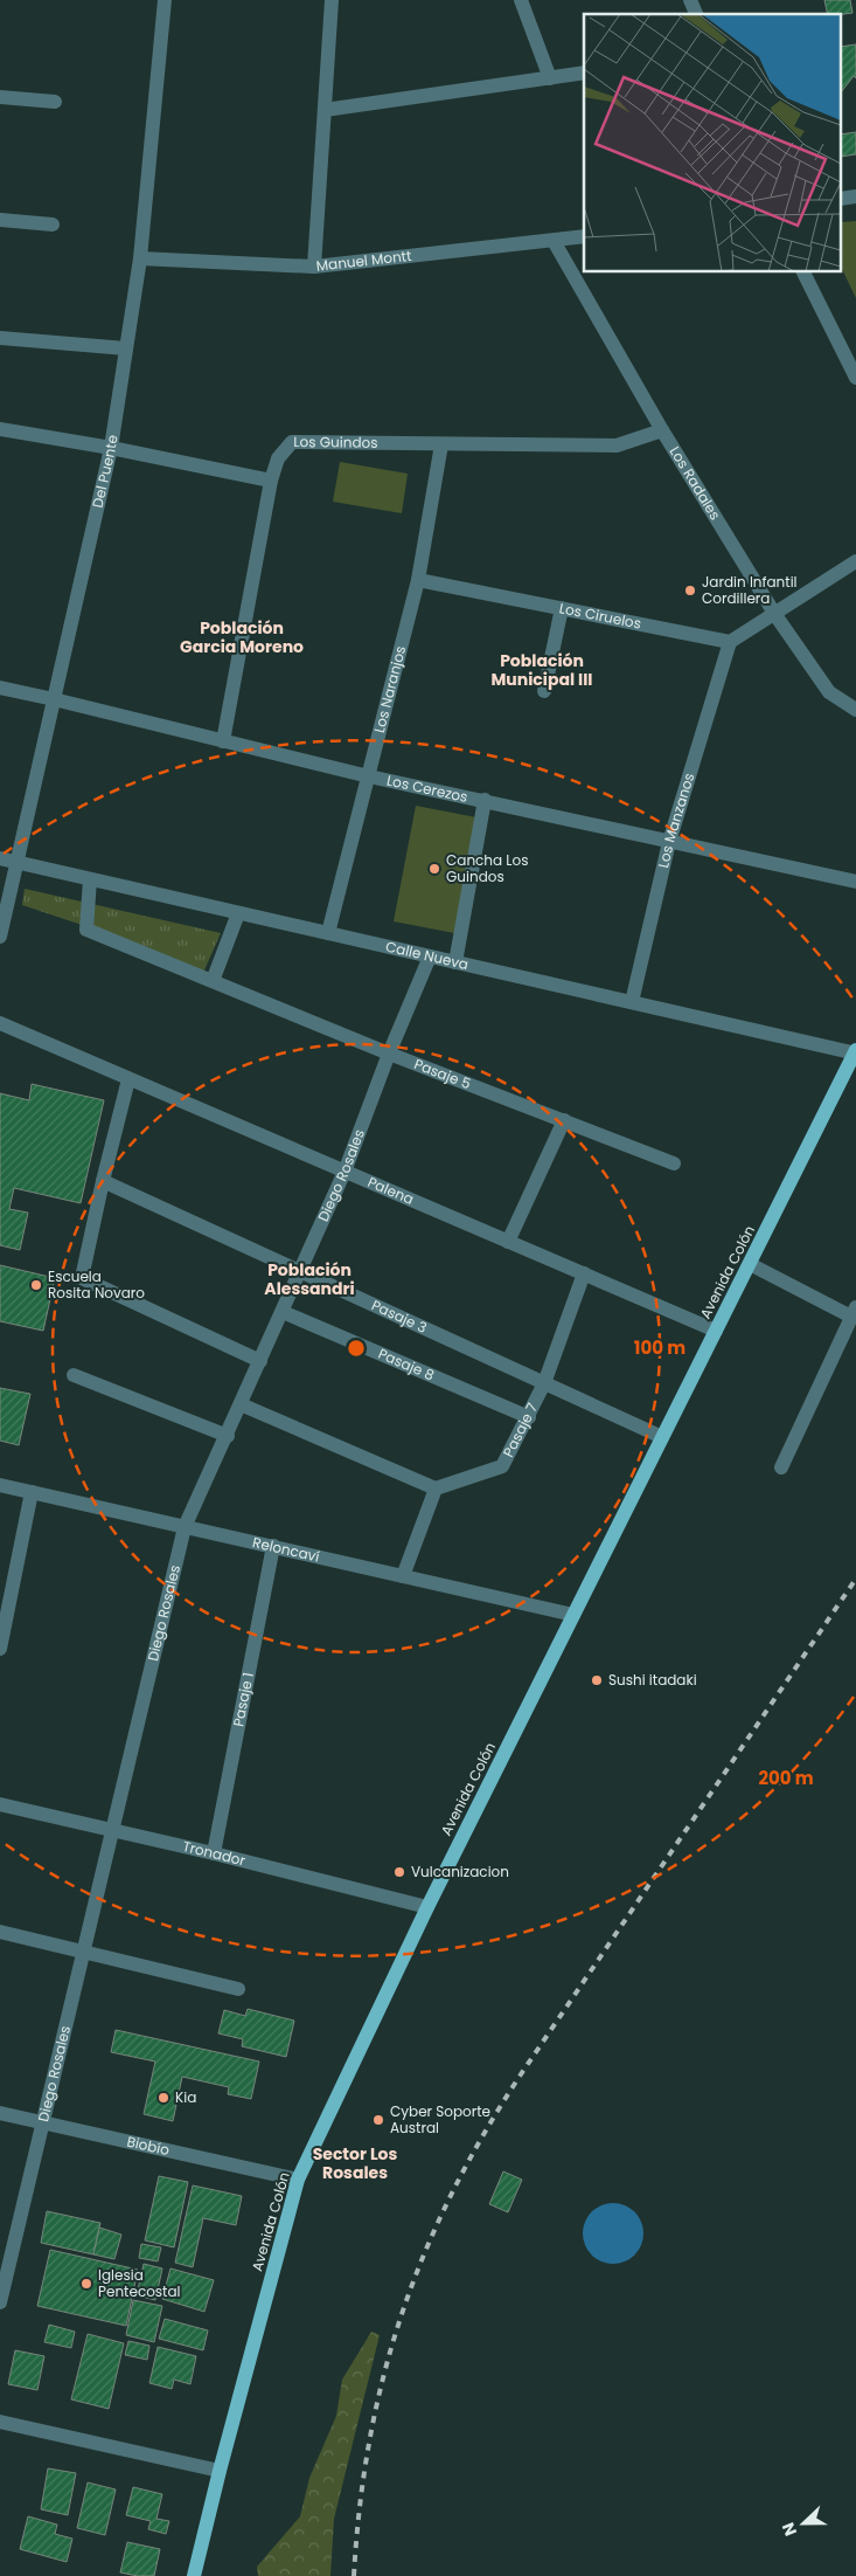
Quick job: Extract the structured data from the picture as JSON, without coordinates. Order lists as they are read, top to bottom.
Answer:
{
  "streets": {
    "main road": ["Avenida Colón"],
    "street": [
      "Manuel Montt",
      "Los Guindos",
      "Del Puente",
      "Los Radales",
      "Los Ciruelos",
      "Los Naranjos",
      "Los Cerezos",
      "Los Manzanos",
      "Calle Nueva",
      "Pasaje 5",
      "Diego Rosales",
      "Palena",
      "Pasaje 3",
      "Pasaje 8",
      "Pasaje 7",
      "Reloncaví",
      "Pasaje 1",
      "Tronador",
      "Biobío"
    ]
  },
  "crossings": [
    ["Manuel Montt", "Del Puente"],
    ["Manuel Montt", "Los Radales"],
    ["Los Guindos", "Los Radales"],
    ["Los Guindos", "Los Naranjos"],
    ["Del Puente", "Los Cerezos"],
    ["Del Puente", "Calle Nueva"],
    ["Los Ciruelos", "Los Naranjos"],
    ["Los Ciruelos", "Los Manzanos"],
    ["Los Naranjos", "Los Cerezos"],
    ["Los Naranjos", "Calle Nueva"],
    ["Los Cerezos", "Los Manzanos"],
    ["Los Manzanos", "Calle Nueva"],
    ["Calle Nueva", "Pasaje 5"],
    ["Calle Nueva", "Diego Rosales"],
    ["Calle Nueva", "Avenida Colón"],
    ["Pasaje 5", "Diego Rosales"],
    ["Diego Rosales", "Palena"],
    ["Diego Rosales", "Pasaje 3"],
    ["Diego Rosales", "Pasaje 8"],
    ["Diego Rosales", "Reloncaví"],
    ["Diego Rosales", "Tronador"],
    ["Diego Rosales", "Biobío"],
    ["Palena", "Avenida Colón"],
    ["Palena", "Pasaje 7"],
    ["Avenida Colón", "Pasaje 3"],
    ["Avenida Colón", "Reloncaví"],
    ["Avenida Colón", "Tronador"],
    ["Avenida Colón", "Biobío"],
    ["Pasaje 3", "Pasaje 7"],
    ["Pasaje 8", "Pasaje 7"],
    ["Reloncaví", "Pasaje 1"],
    ["Pasaje 1", "Tronador"]
  ],
  "districts": [
    "Población Garcia Moreno",
    "Población Municipal III",
    "Población Alessandri",
    "Sector Los Rosales"
  ],
  "places": [
    "Jardin Infantil Cordillera",
    "Cancha Los Guindos",
    "Escuela Rosita Novaro",
    "Sushi itadaki",
    "Vulcanizacion",
    "Kia",
    "Cyber Soporte Austral",
    "Iglesia Pentecostal"
  ],
  "north": "left",
  "rings": ["100 m", "200 m"]
}
